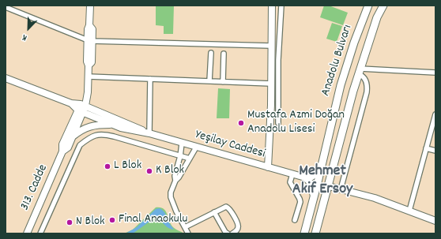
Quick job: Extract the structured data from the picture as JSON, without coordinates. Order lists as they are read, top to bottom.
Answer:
{
  "streets": {
    "main road": ["Anadolu Bulvarı", "Yeşilay Caddesi", "313. Cadde"]
  },
  "crossings": [
    ["Yeşilay Caddesi", "313. Cadde"]
  ],
  "districts": ["Mehmet Akif Ersoy"],
  "places": [
    "Mustafa Azmi Doğan Anadolu Lisesi",
    "L Blok",
    "K Blok",
    "Final Anaokulu",
    "N Blok"
  ],
  "north": "bottom left"
}
